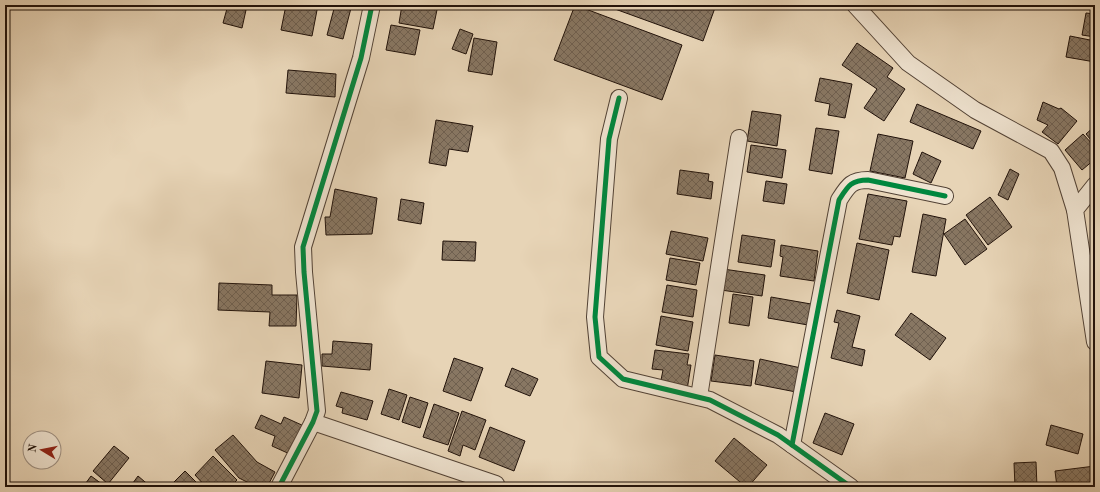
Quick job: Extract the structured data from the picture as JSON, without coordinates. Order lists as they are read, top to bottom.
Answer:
{
  "north": "left"
}
